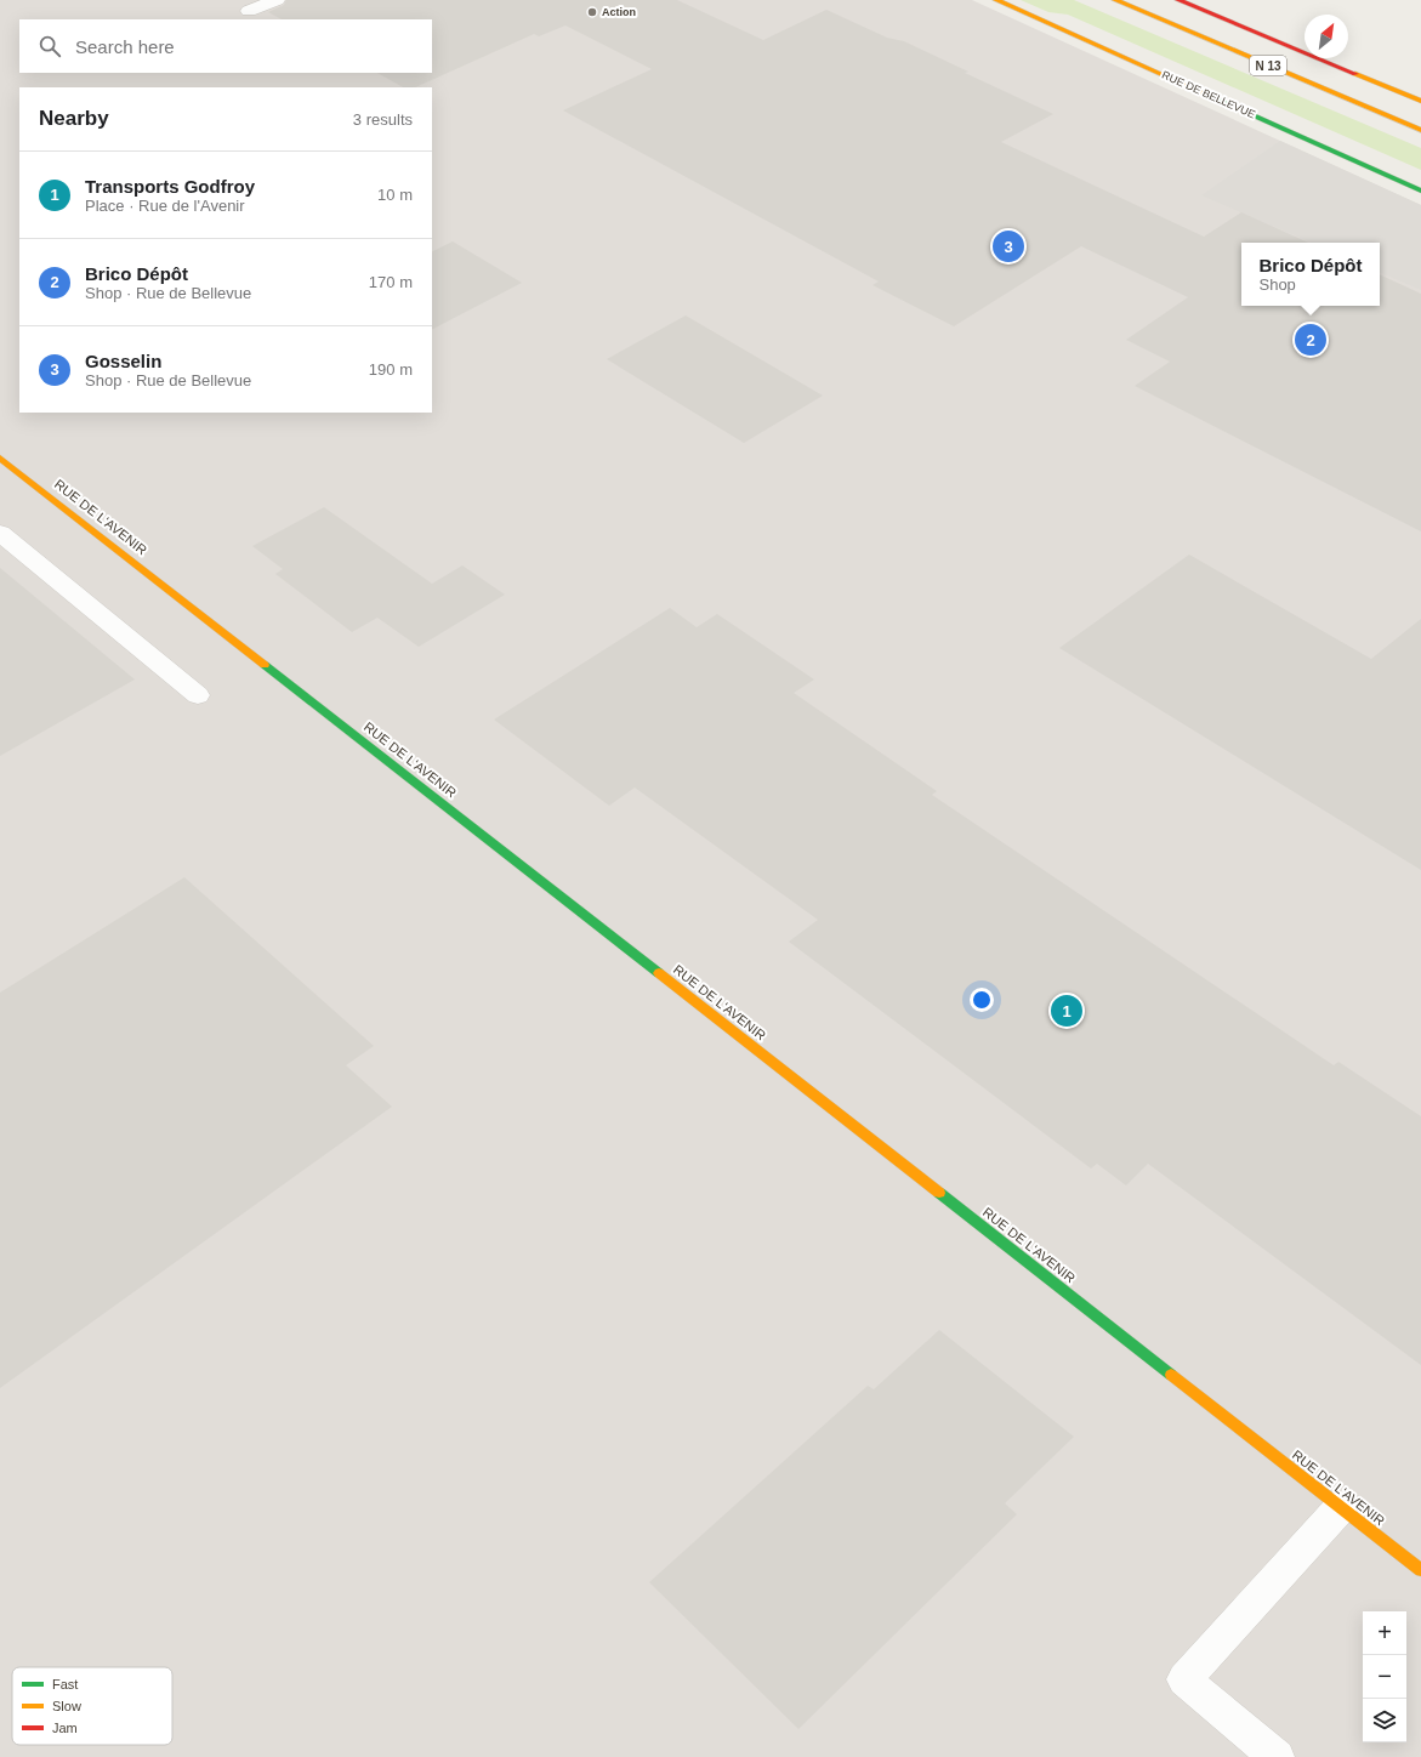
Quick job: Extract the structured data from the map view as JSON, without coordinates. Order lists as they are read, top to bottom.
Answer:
{
  "streets": {
    "main road": ["N 13", "RUE DE BELLEVUE", "RUE DE L'AVENIR"]
  },
  "places": ["Action"],
  "legend": ["Fast", "Slow", "Jam"],
  "north": "top right",
  "page": {
    "search": "Search here",
    "heading": ["Nearby", "3 results"],
    "list": [
      {
        "mark": "1",
        "name": "Transports Godfroy",
        "note": "Place · Rue de l'Avenir",
        "value": "10 m"
      },
      {
        "mark": "2",
        "name": "Brico Dépôt",
        "note": "Shop · Rue de Bellevue",
        "value": "170 m"
      },
      {
        "mark": "3",
        "name": "Gosselin",
        "note": "Shop · Rue de Bellevue",
        "value": "190 m"
      }
    ],
    "pins": ["3", "2", "1"],
    "popup": ["Brico Dépôt", "Shop"],
    "map_buttons": ["+", "−"]
  }
}
